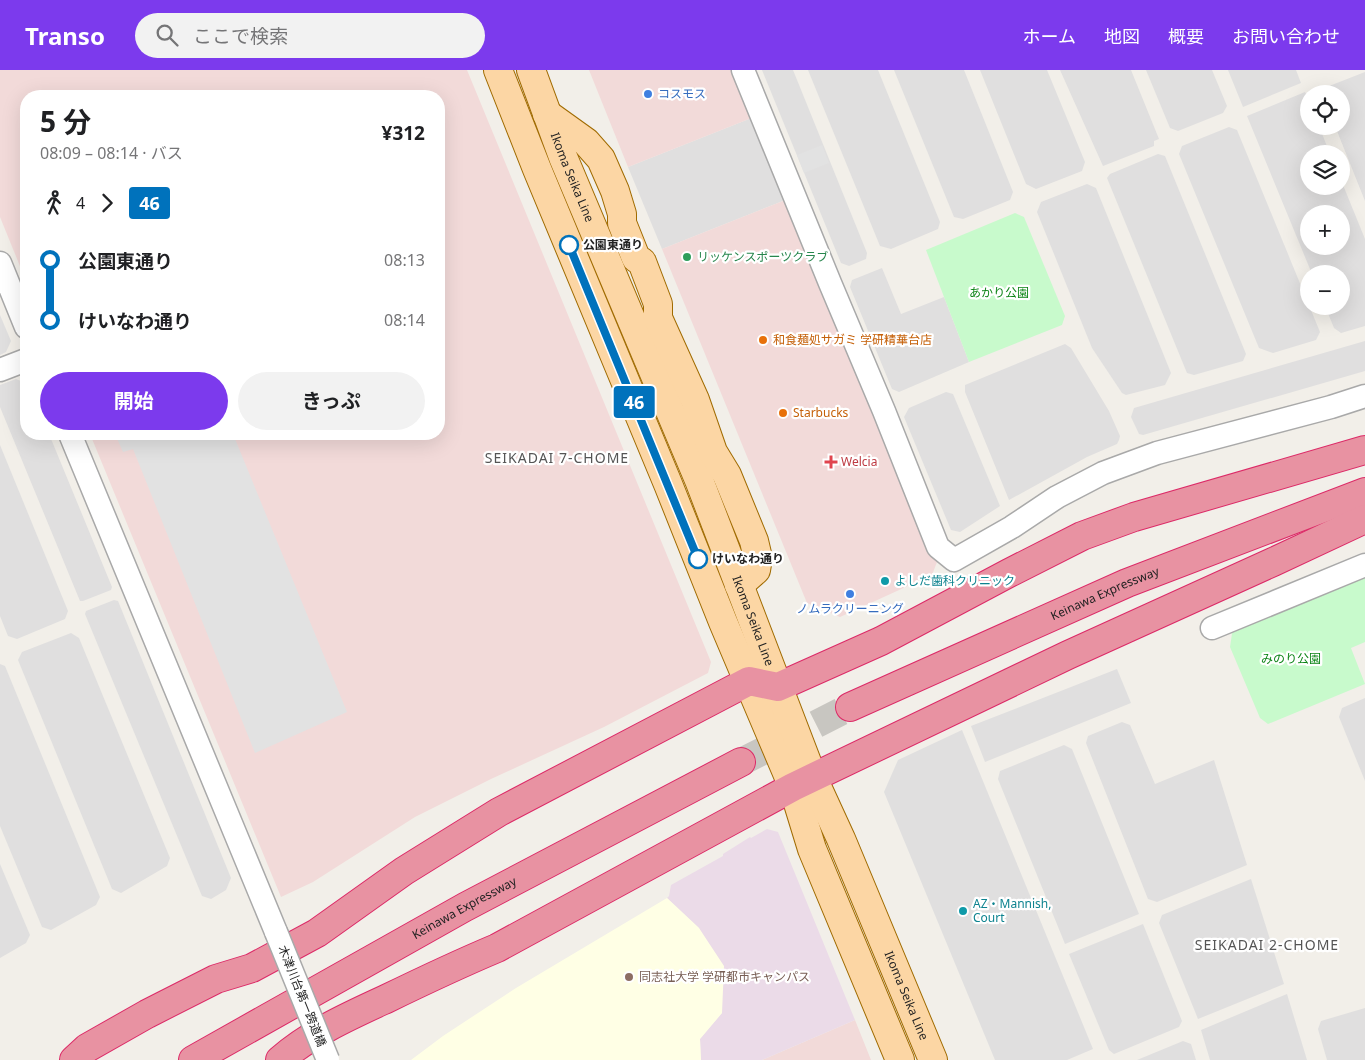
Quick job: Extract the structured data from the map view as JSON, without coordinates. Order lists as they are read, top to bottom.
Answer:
{
  "streets": {
    "highway": ["Keinawa Expressway"],
    "main road": ["Ikoma Seika Line"],
    "street": ["木津川台第一跨道橋"]
  },
  "districts": ["SEIKADAI 7-CHOME", "SEIKADAI 2-CHOME"],
  "parks": ["あかり公園", "みのり公園"],
  "places": {
    "other": [
      "コスモス",
      "公園東通り",
      "リッケンスポーツクラブ",
      "和食麺処サガミ 学研精華台店",
      "Starbucks",
      "けいなわ通り",
      "よしだ歯科クリニック",
      "ノムラクリーニング",
      "AZ・Mannish, Court",
      "同志社大学 学研都市キャンパス"
    ],
    "health": ["Welcia"]
  },
  "lines": ["bus line 46"],
  "page": {
    "header": "Transo",
    "search": "ここで検索",
    "nav": [
      "ホーム",
      "地図",
      "概要",
      "お問い合わせ"
    ],
    "on_map": "46",
    "map_buttons": ["+", "−"],
    "heading": ["5 分", "08:09 – 08:14 · バス", "¥312"],
    "legs": ["4", "46"],
    "list": [
      {
        "name": "公園東通り",
        "value": "08:13"
      },
      {
        "name": "けいなわ通り",
        "value": "08:14"
      }
    ],
    "buttons": ["開始", "きっぷ"]
  }
}
